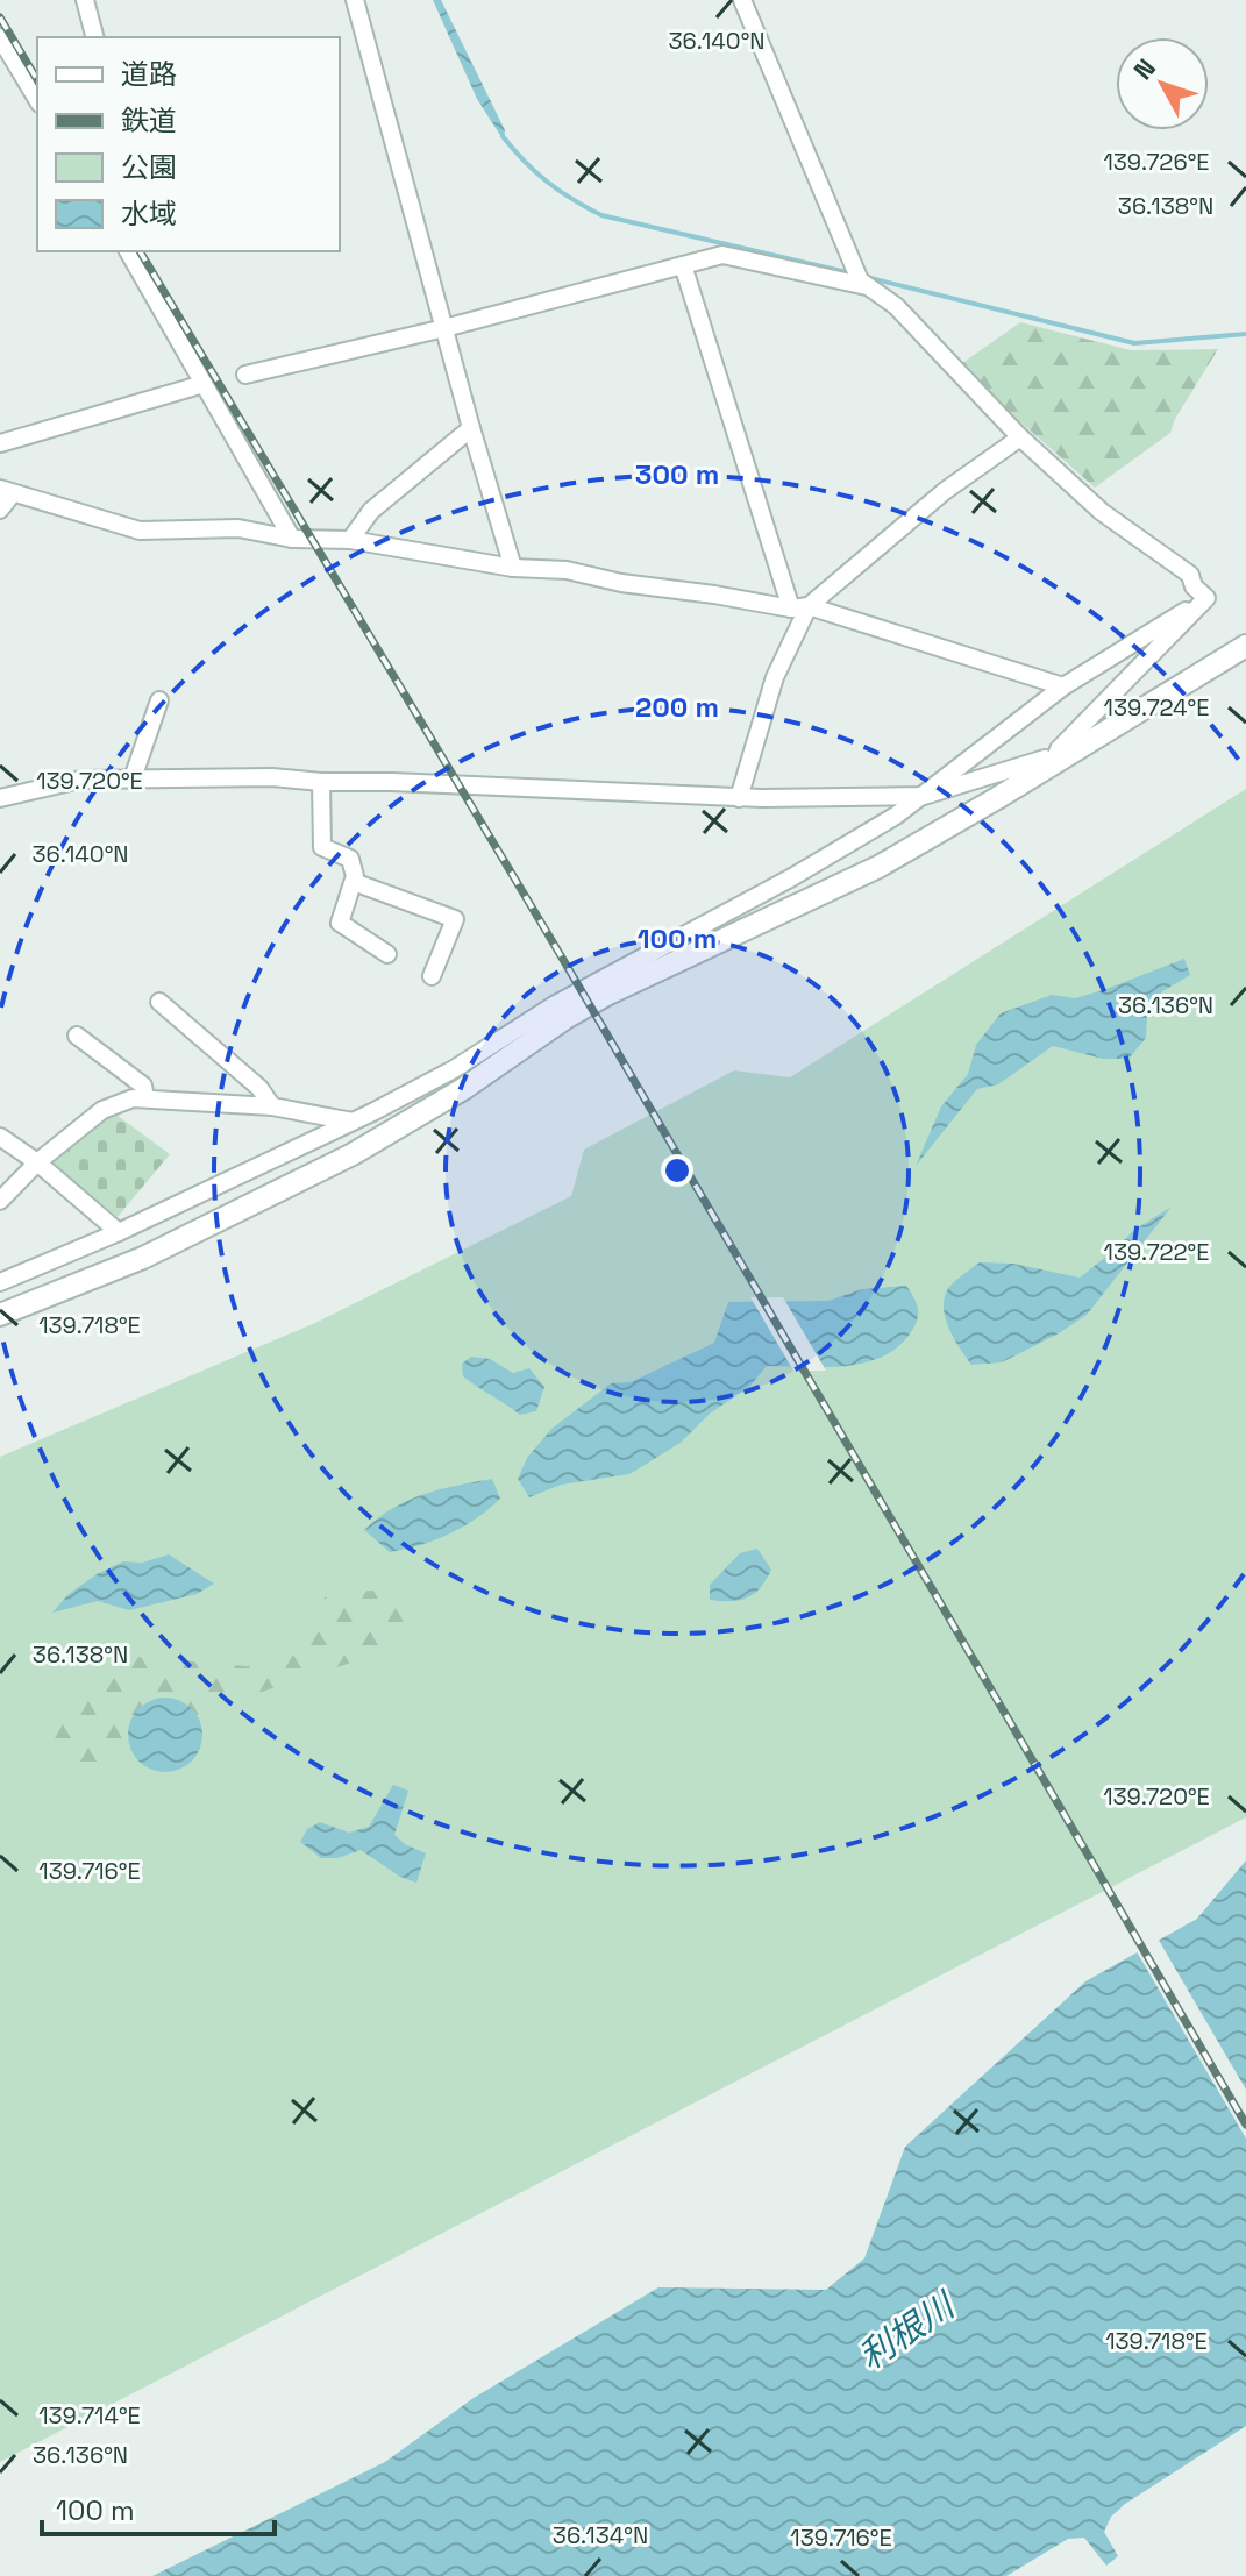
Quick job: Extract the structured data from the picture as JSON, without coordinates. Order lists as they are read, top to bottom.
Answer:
{
  "water": ["利根川"],
  "legend": [
    "道路",
    "鉄道",
    "公園",
    "水域"
  ],
  "scale_bar": "100 m",
  "north": "top left",
  "coordinates": [
    "36.140°N",
    "139.726°E",
    "36.138°N",
    "139.724°E",
    "139.720°E",
    "36.136°N",
    "139.722°E",
    "139.718°E",
    "139.716°E",
    "139.714°E",
    "36.134°N"
  ],
  "rings": ["300 m", "200 m", "100 m"]
}
